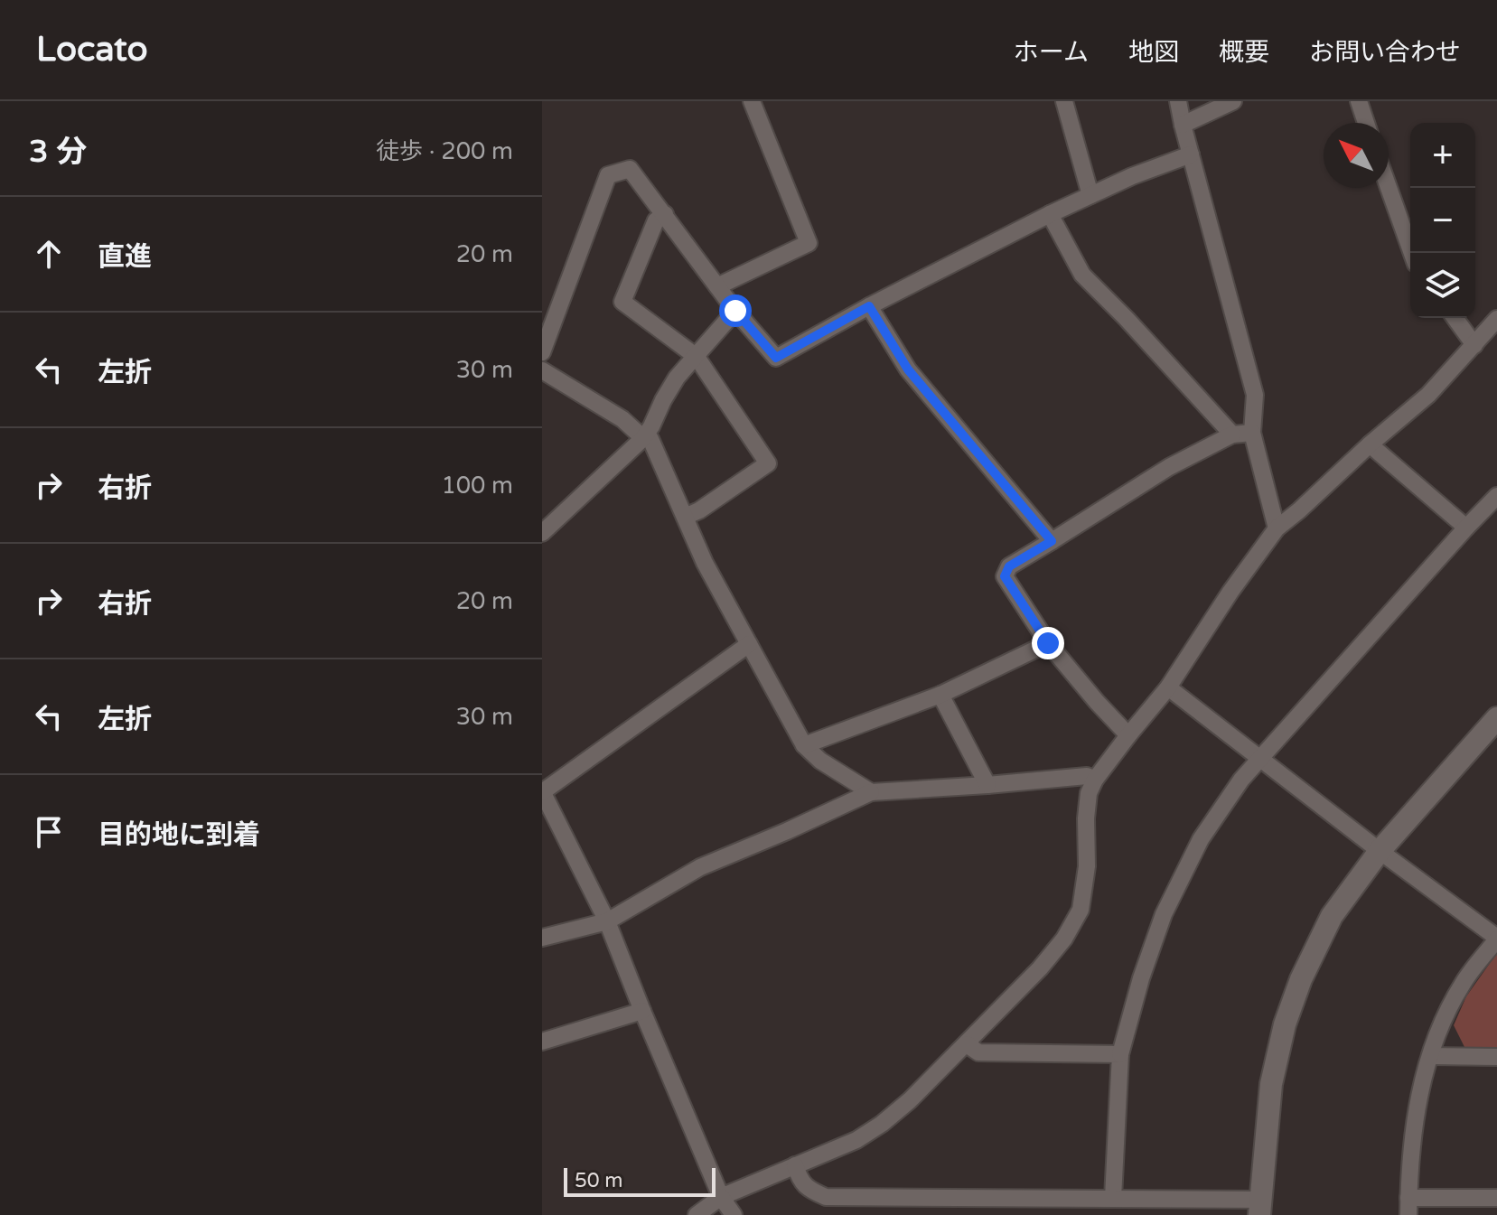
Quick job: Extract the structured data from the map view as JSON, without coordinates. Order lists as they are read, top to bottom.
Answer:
{
  "scale_bar": "50 m",
  "north": "top left",
  "page": {
    "header": "Locato",
    "nav": [
      "ホーム",
      "地図",
      "概要",
      "お問い合わせ"
    ],
    "heading": ["3 分", "徒歩 · 200 m"],
    "map_buttons": ["+", "−"],
    "list": [
      ["直進", "20 m"],
      ["左折", "30 m"],
      ["右折", "100 m"],
      ["右折", "20 m"],
      ["左折", "30 m"],
      "目的地に到着"
    ],
    "scale": "50 m"
  }
}
